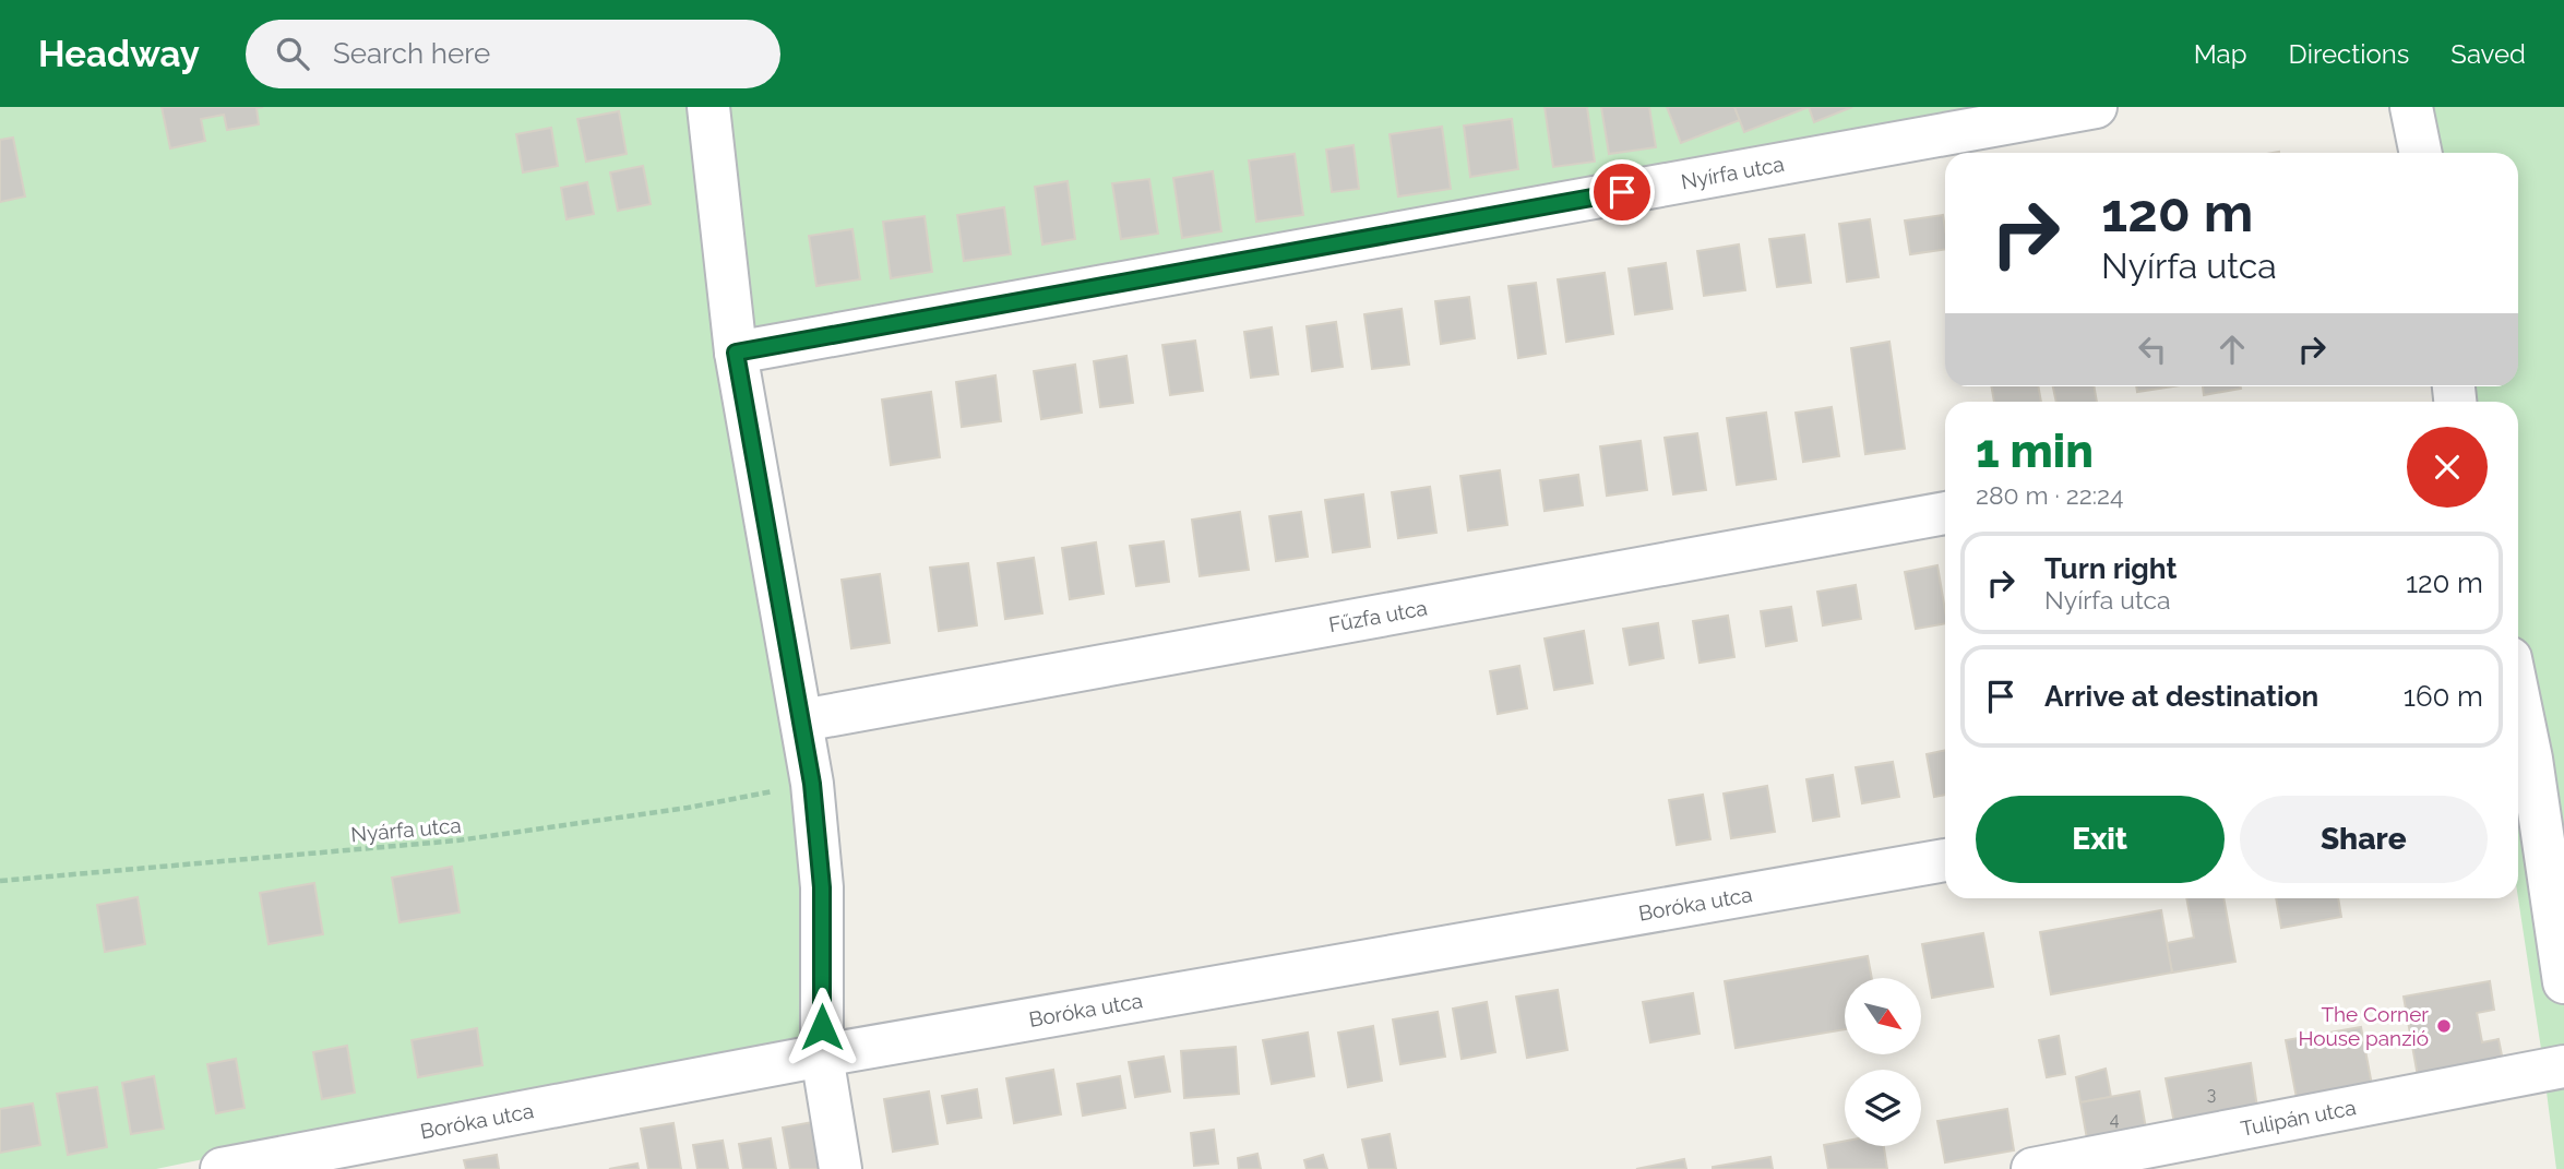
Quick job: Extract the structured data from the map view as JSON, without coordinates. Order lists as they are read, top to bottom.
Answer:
{
  "streets": {
    "street": [
      "Nyírfa utca",
      "Fűzfa utca",
      "Boróka utca",
      "Tulipán utca"
    ],
    "path": ["Nyárfa utca"]
  },
  "places": ["The Corner House panzió"],
  "house_numbers": ["3", "4"],
  "north": "bottom right",
  "page": {
    "header": "Headway",
    "search": "Search here",
    "nav": ["Map", "Directions", "Saved"],
    "turn": ["120 m", "Nyírfa utca"],
    "heading": ["1 min", "280 m · 22:24"],
    "list": [
      {
        "name": "Turn right",
        "note": "Nyírfa utca",
        "value": "120 m"
      },
      {
        "name": "Arrive at destination",
        "value": "160 m"
      }
    ],
    "buttons": ["Exit", "Share"]
  }
}
